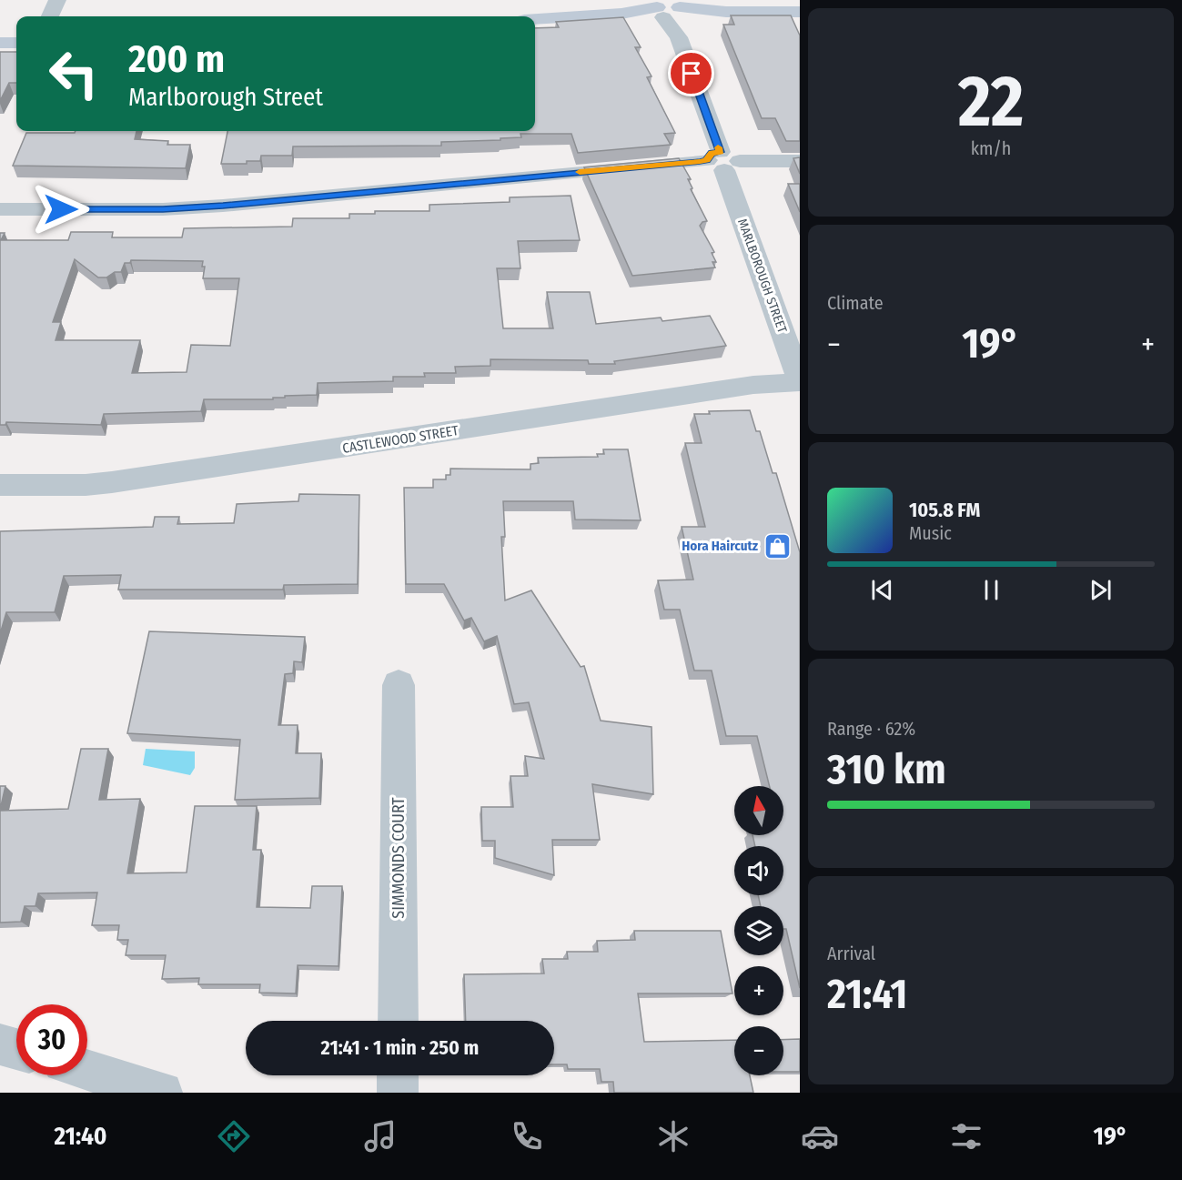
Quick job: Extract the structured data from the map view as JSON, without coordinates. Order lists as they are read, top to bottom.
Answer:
{
  "streets": {
    "street": ["MARLBOROUGH STREET", "CASTLEWOOD STREET", "SIMMONDS COURT"]
  },
  "crossings": [
    ["MARLBOROUGH STREET", "CASTLEWOOD STREET"]
  ],
  "places": {
    "shop": ["Hora Haircutz"]
  },
  "north": "top",
  "page": {
    "tile": [
      ["22", "km/h"],
      "Climate",
      ["Range · 62%", "310 km"],
      ["Arrival", "21:41"]
    ],
    "turn": ["200 m", "Marlborough Street"],
    "heat": ["−", "19°", "+"],
    "song": ["105.8 FM", "Music"],
    "map_buttons": ["+", "−"],
    "limit": "30",
    "trip": "21:41 · 1 min · 250 m",
    "tabs": ["21:40", "19°"]
  }
}
